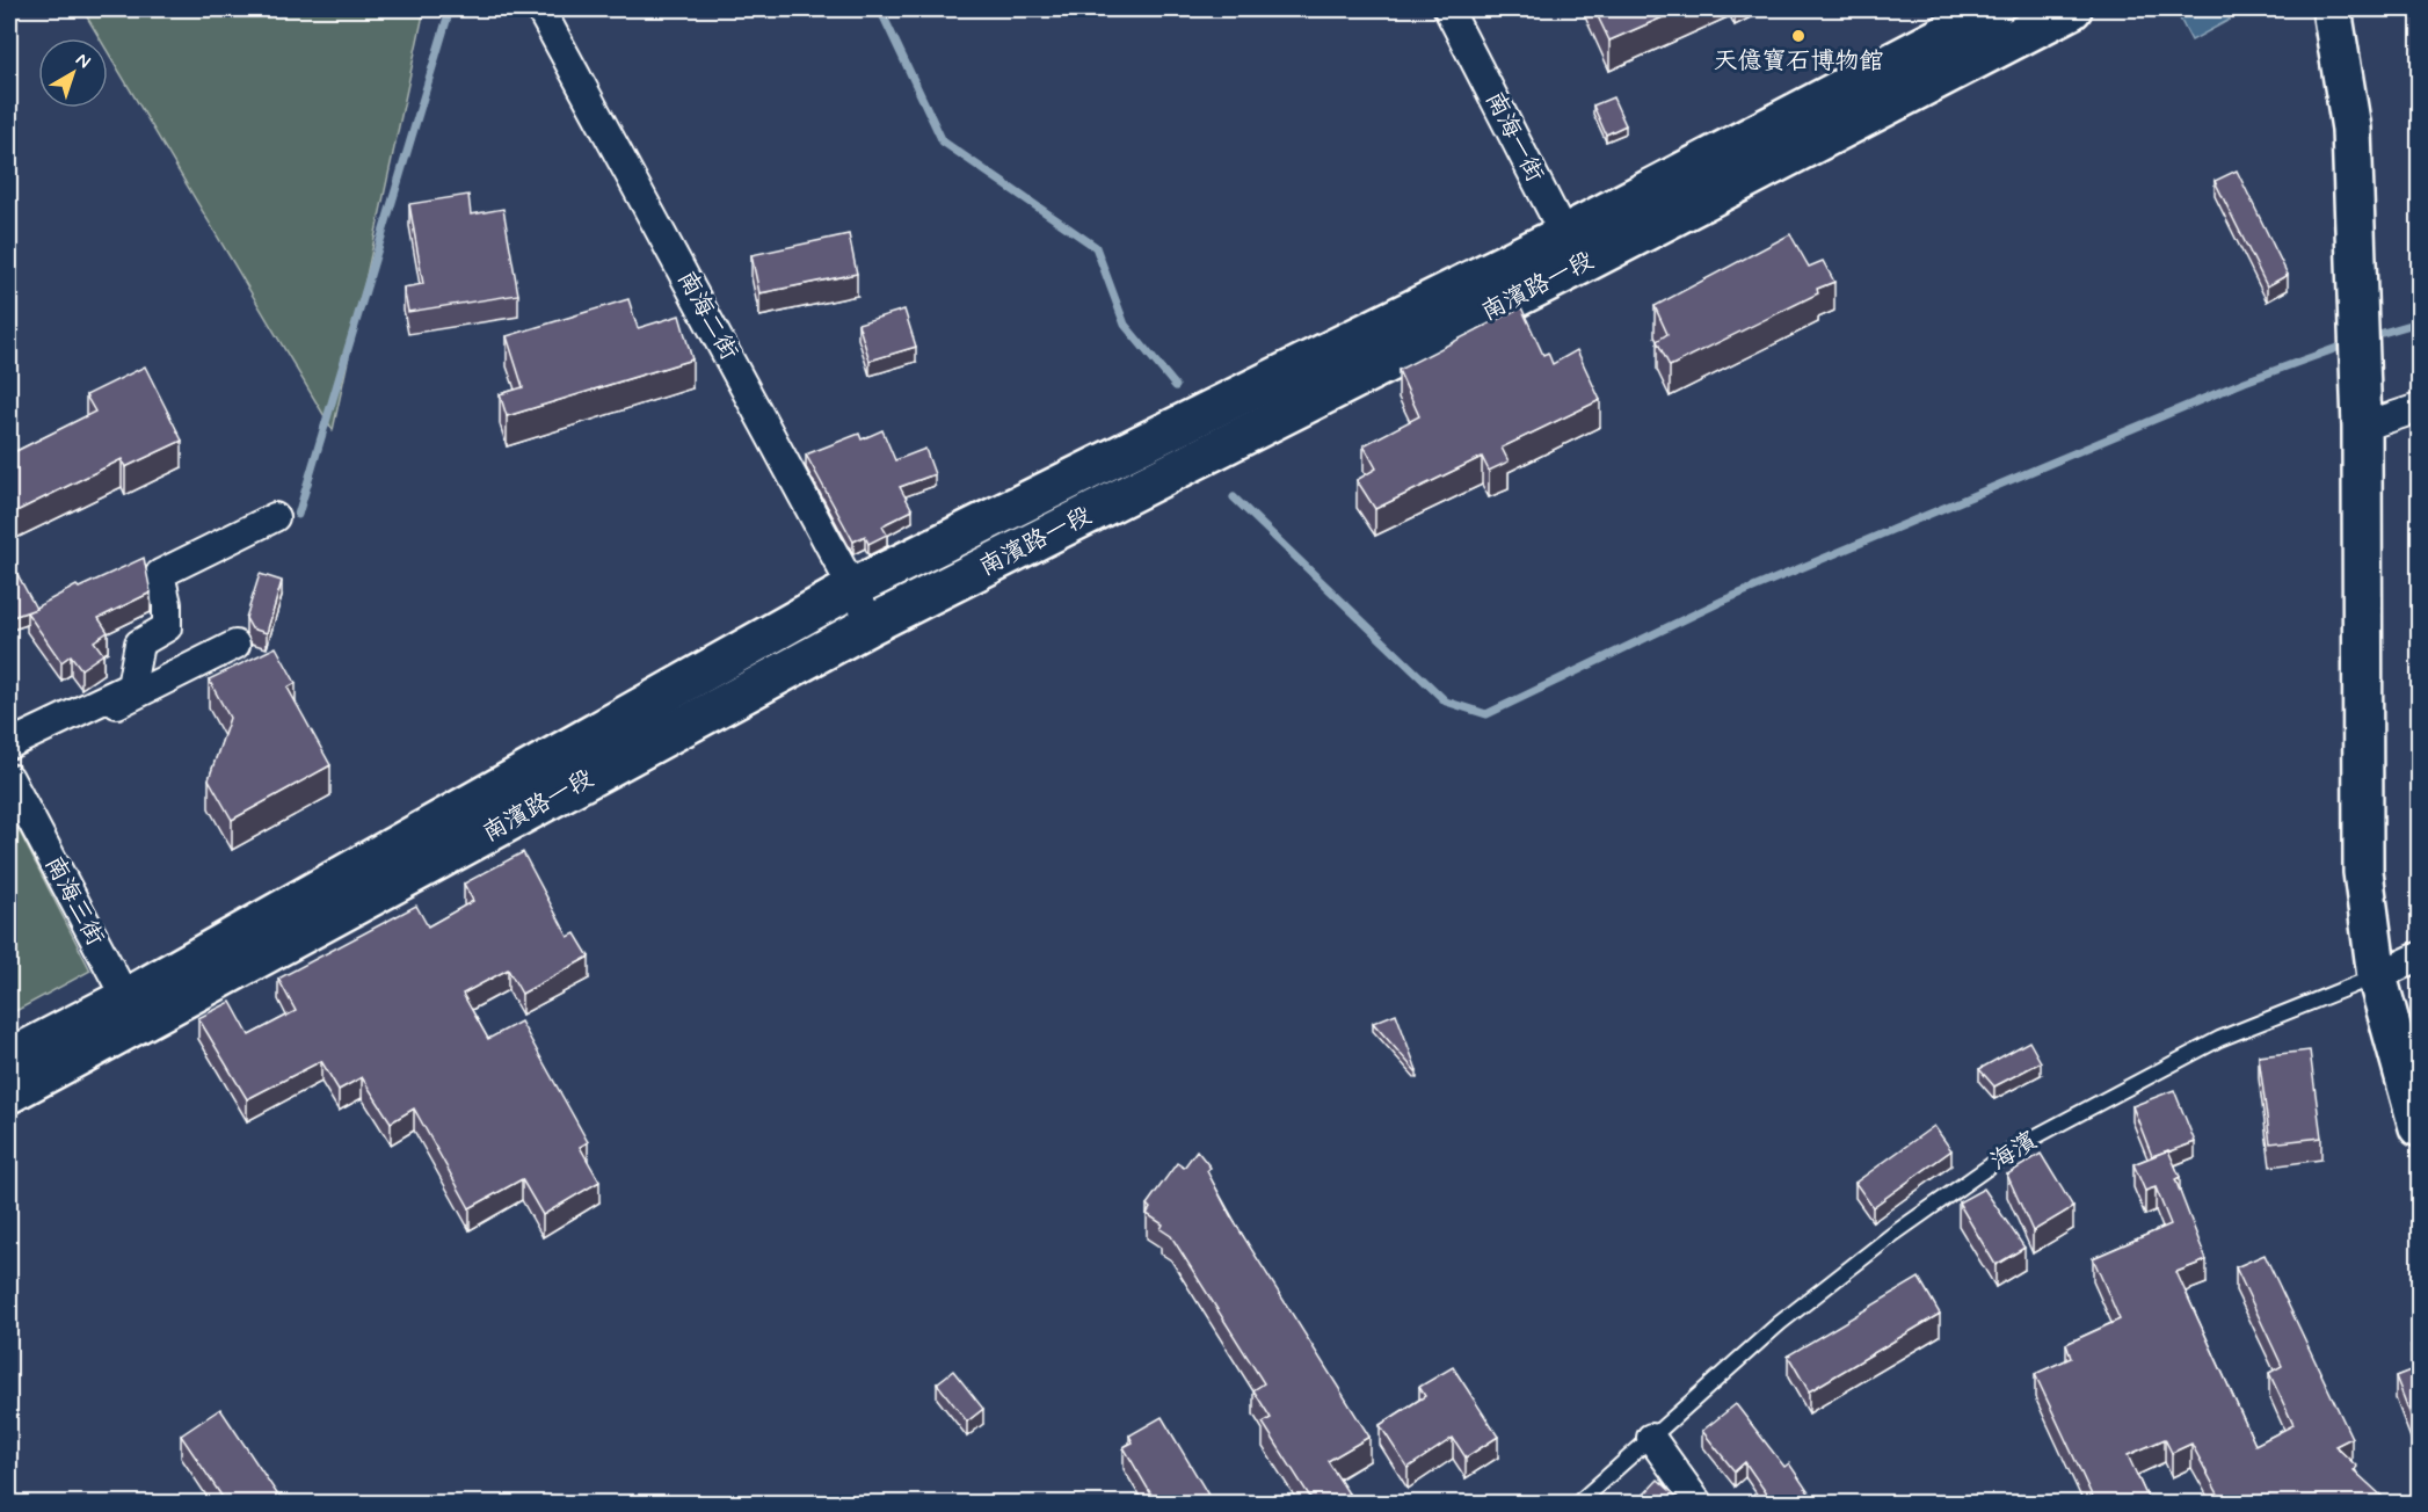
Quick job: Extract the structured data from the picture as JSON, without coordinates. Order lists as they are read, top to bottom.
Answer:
{
  "streets": {
    "main road": ["南濱路一段"],
    "street": ["南海一街", "南海二街", "南海三街"],
    "lane": ["海濱"]
  },
  "crossings": [
    ["南海一街", "南濱路一段"],
    ["南濱路一段", "南海二街"],
    ["南濱路一段", "南海三街"]
  ],
  "places": ["天億寶石博物館"],
  "north": "top right"
}
